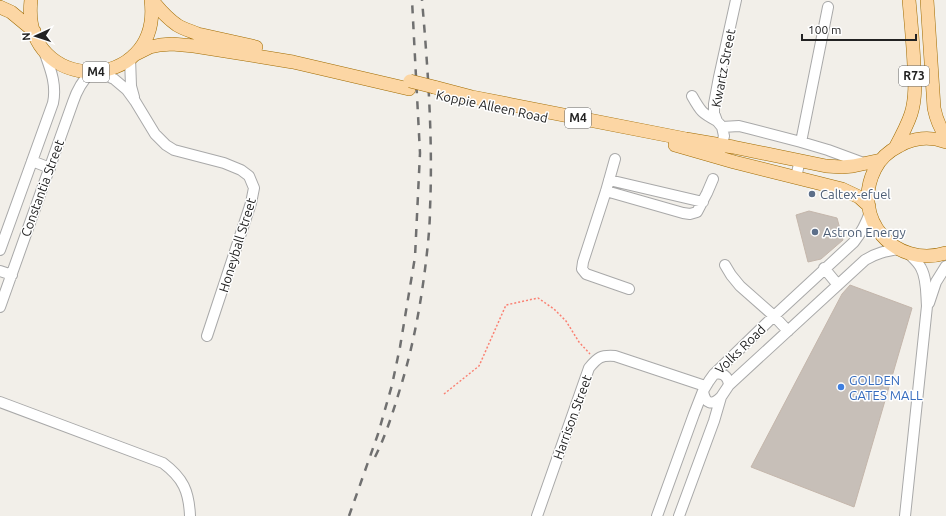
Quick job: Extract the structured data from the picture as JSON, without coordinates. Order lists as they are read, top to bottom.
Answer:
{
  "streets": {
    "main road": ["M4", "R73", "Koppie Alleen Road"],
    "street": [
      "Kwartz Street",
      "Constantia Street",
      "Honeyball Street",
      "Volks Road",
      "Harrison Street"
    ]
  },
  "crossings": [
    ["Kwartz Street", "Koppie Alleen Road"],
    ["M4", "R73"],
    ["M4", "Koppie Alleen Road"],
    ["M4", "Constantia Street"],
    ["M4", "Honeyball Street"],
    ["M4", "Volks Road"],
    ["Koppie Alleen Road", "Honeyball Street"],
    ["Koppie Alleen Road", "Volks Road"],
    ["Constantia Street", "Honeyball Street"],
    ["Volks Road", "Harrison Street"]
  ],
  "places": ["Caltex-efuel", "Astron Energy", "GOLDEN GATES MALL"],
  "scale_bar": "100 m",
  "north": "left"
}
